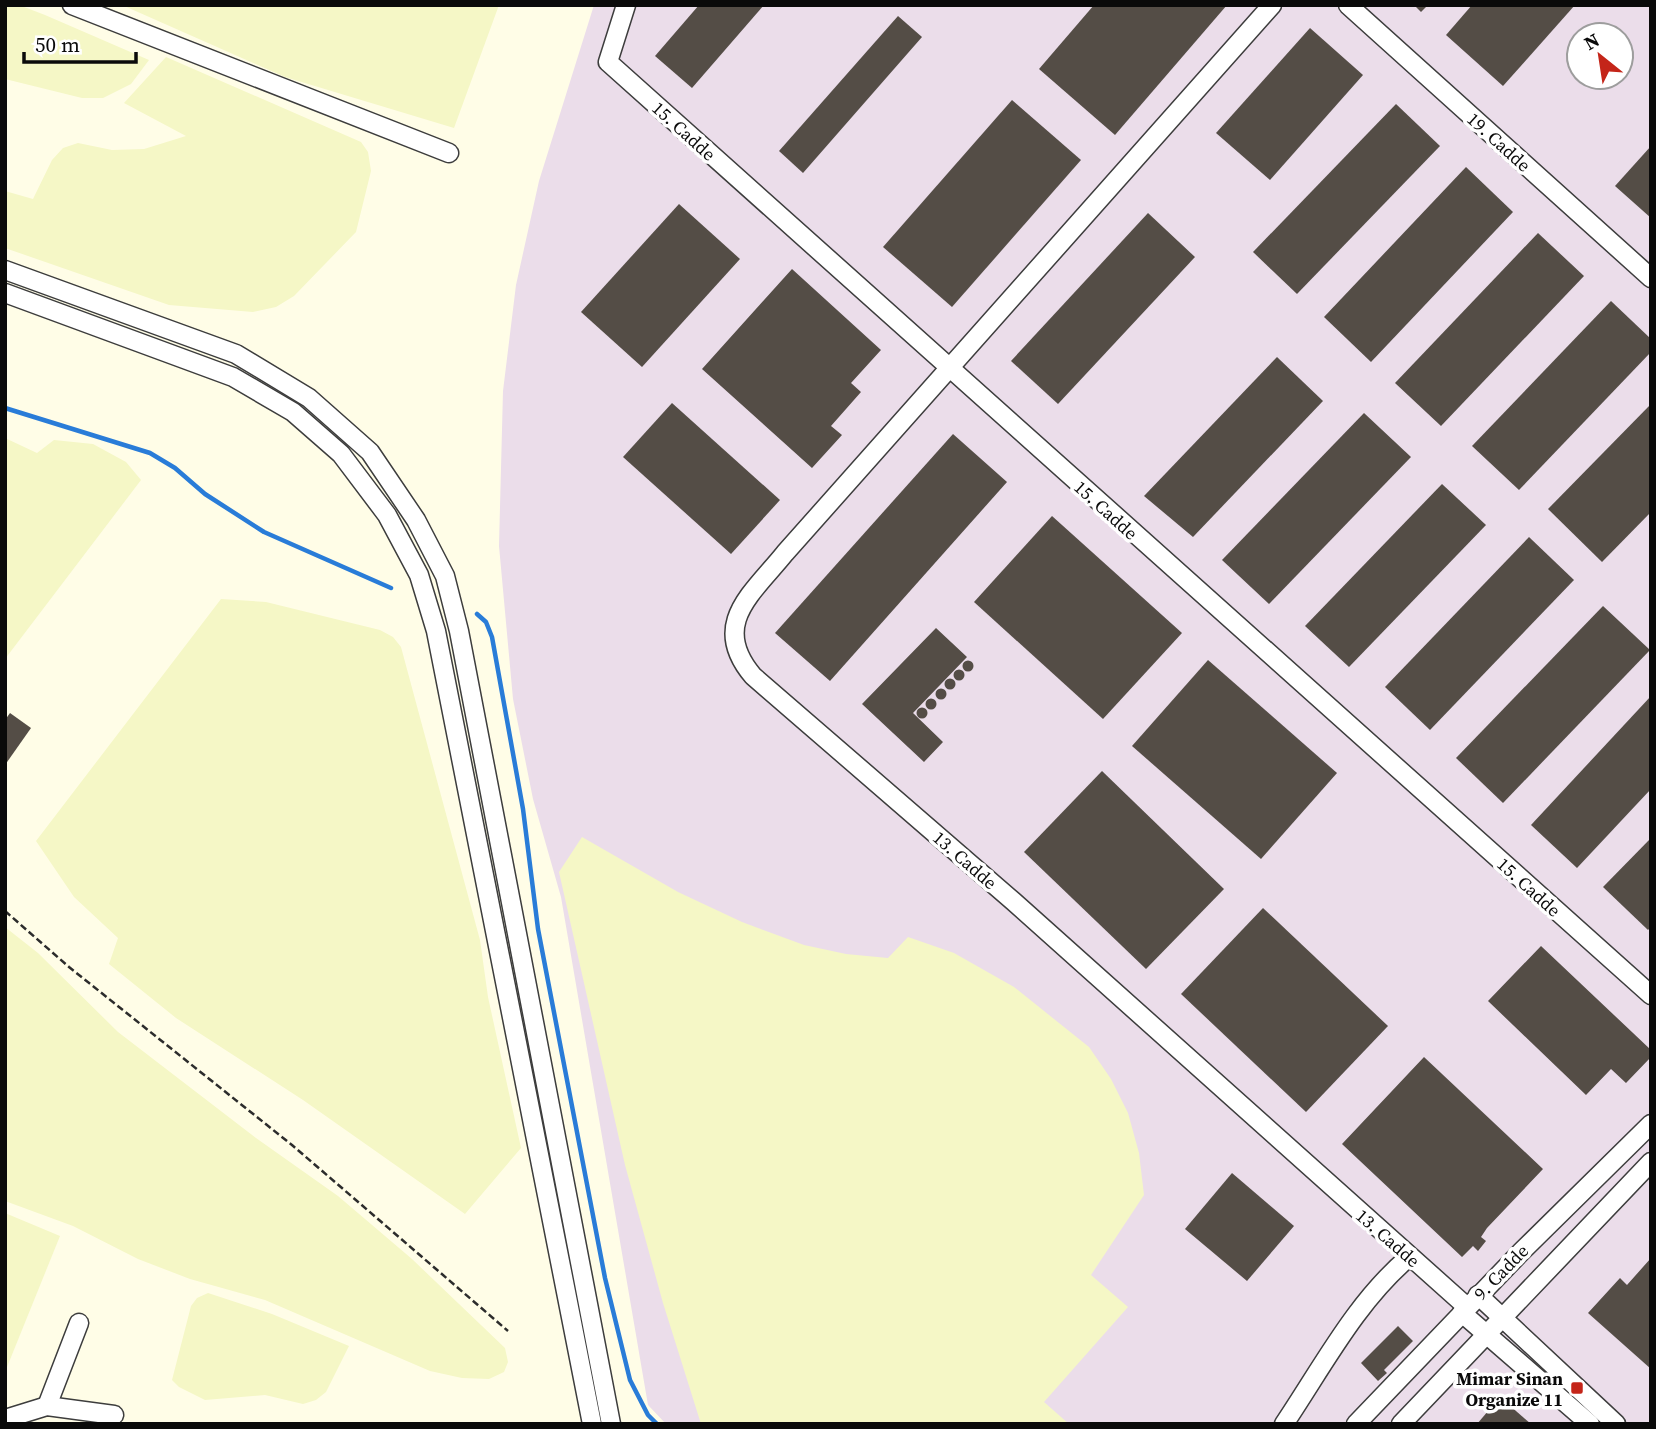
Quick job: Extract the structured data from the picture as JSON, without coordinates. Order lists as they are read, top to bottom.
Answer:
{
  "streets": {
    "street": [
      "15. Cadde",
      "19. Cadde",
      "13. Cadde",
      "9. Cadde"
    ]
  },
  "crossings": [
    ["15. Cadde", "13. Cadde"],
    ["13. Cadde", "9. Cadde"]
  ],
  "places": {
    "transit": ["Mimar Sinan Organize 11"]
  },
  "scale_bar": "50 m",
  "north": "top left"
}
